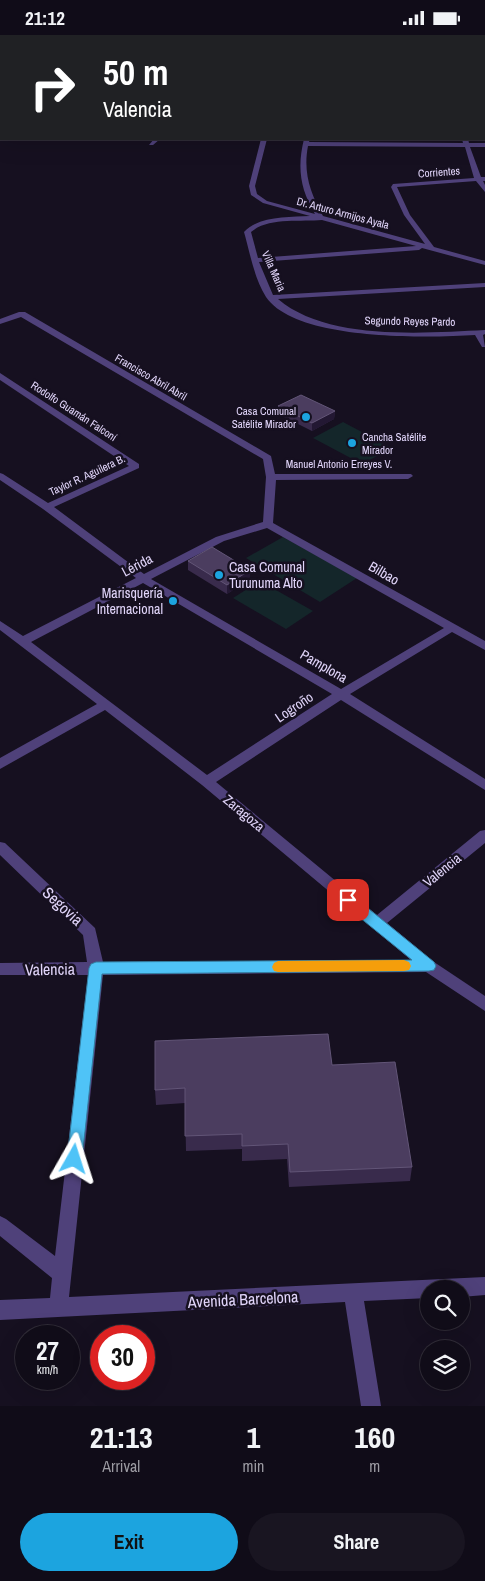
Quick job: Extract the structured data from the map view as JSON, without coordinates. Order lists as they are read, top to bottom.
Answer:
{
  "streets": {
    "street": [
      "Corrientes",
      "Dr. Arturo Armijos Ayala",
      "Villa Maria",
      "Segundo Reyes Pardo",
      "Francisco Abril Abril",
      "Rodolfo Guamán Falconí",
      "Manuel Antonio Erreyes V.",
      "Taylor R. Aguilera B.",
      "Lérida",
      "Bilbao",
      "Pamplona",
      "Logroño",
      "Zaragoza",
      "Valencia",
      "Segovia",
      "Avenida Barcelona"
    ]
  },
  "crossings": [
    ["Corrientes", "Dr. Arturo Armijos Ayala"],
    ["Dr. Arturo Armijos Ayala", "Villa Maria"],
    ["Villa Maria", "Segundo Reyes Pardo"],
    ["Francisco Abril Abril", "Manuel Antonio Erreyes V."],
    ["Rodolfo Guamán Falconí", "Taylor R. Aguilera B."],
    ["Taylor R. Aguilera B.", "Pamplona"],
    ["Lérida", "Bilbao"],
    ["Lérida", "Pamplona"],
    ["Lérida", "Zaragoza"],
    ["Bilbao", "Logroño"],
    ["Pamplona", "Logroño"],
    ["Logroño", "Zaragoza"],
    ["Zaragoza", "Valencia"],
    ["Valencia", "Segovia"],
    ["Segovia", "Avenida Barcelona"]
  ],
  "places": [
    "Casa Comunal Satélite Mirador",
    "Cancha Satélite Mirador",
    "Casa Comunal Turunuma Alto",
    "Marisquería Internacional"
  ],
  "page": {
    "status": "21:12",
    "turn": ["50 m", "Valencia"],
    "speed": "27 km/h",
    "limit": "30",
    "eta": [
      "21:13",
      "Arrival",
      "1",
      "min",
      "160",
      "m"
    ],
    "buttons": ["Exit", "Share"]
  }
}
